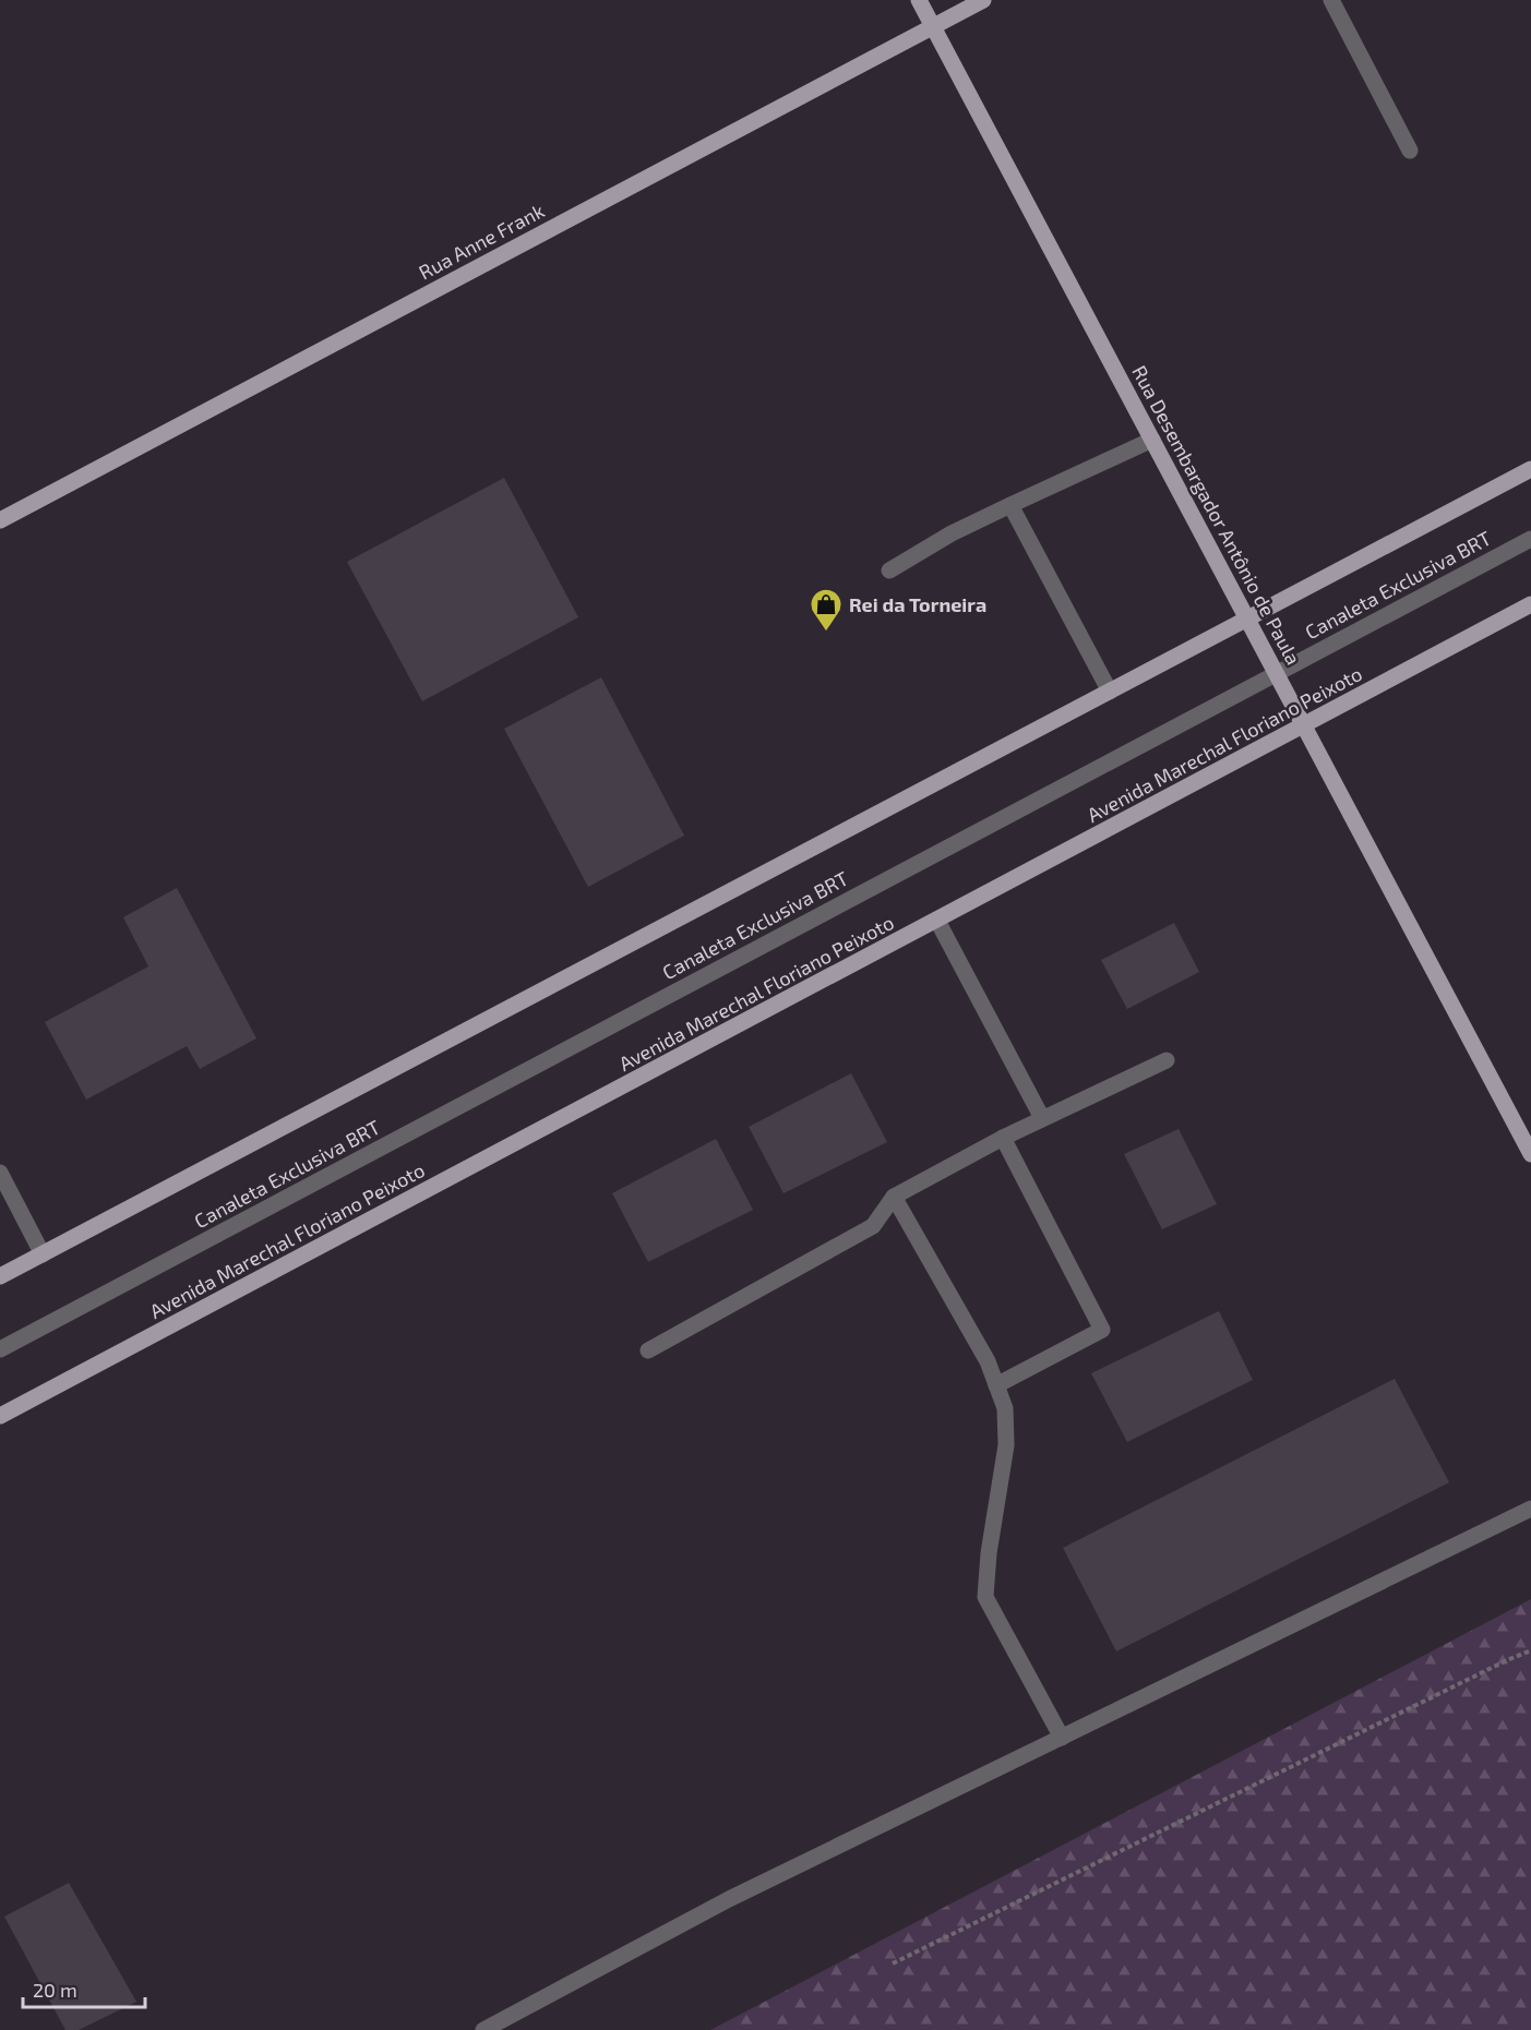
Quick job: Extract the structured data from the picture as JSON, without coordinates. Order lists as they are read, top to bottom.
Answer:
{
  "streets": {
    "main road": ["Rua Anne Frank", "Rua Desembargador Antônio de Paula", "Avenida Marechal Floriano Peixoto"],
    "street": ["Canaleta Exclusiva BRT"]
  },
  "crossings": [
    ["Rua Anne Frank", "Rua Desembargador Antônio de Paula"],
    ["Rua Desembargador Antônio de Paula", "Canaleta Exclusiva BRT"],
    ["Rua Desembargador Antônio de Paula", "Avenida Marechal Floriano Peixoto"]
  ],
  "places": {
    "shop": ["Rei da Torneira"]
  },
  "scale_bar": "20 m"
}
